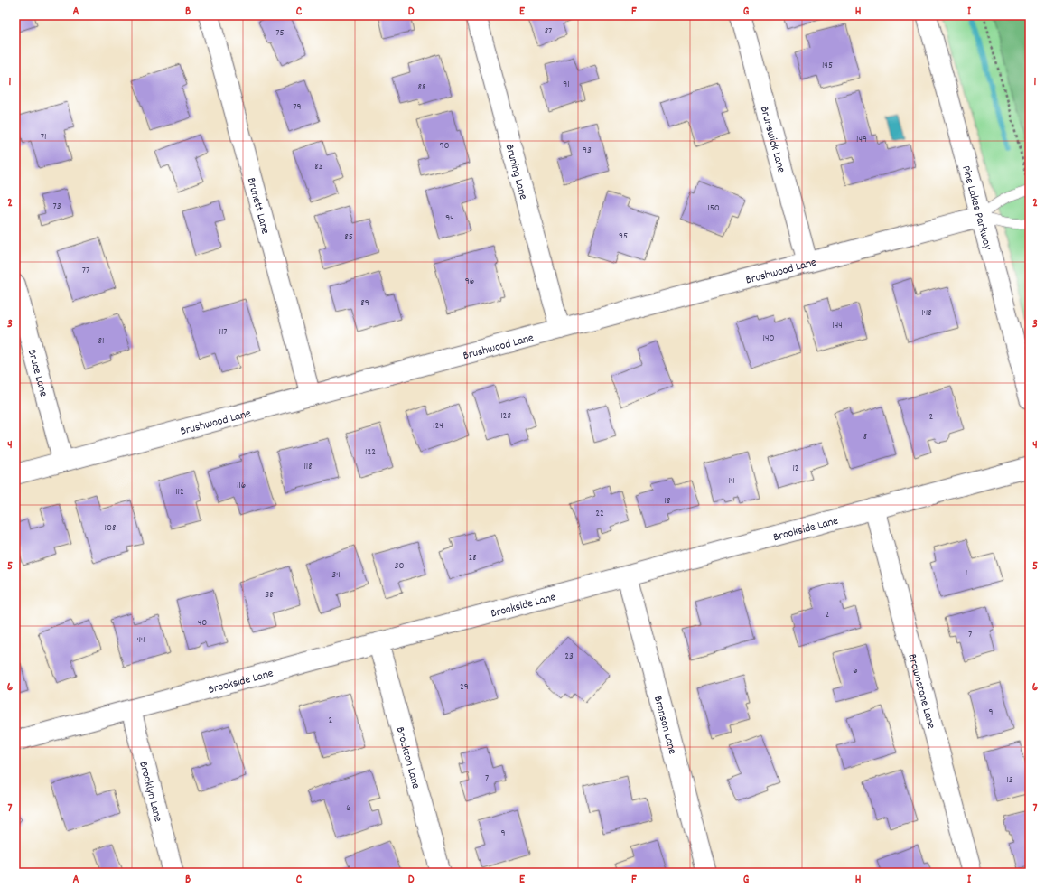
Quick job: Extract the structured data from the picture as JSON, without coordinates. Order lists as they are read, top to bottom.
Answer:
{
  "streets": {
    "street": [
      "Brunswick Lane",
      "Bruning Lane",
      "Brunett Lane",
      "Pine Lakes Parkway",
      "Brushwood Lane",
      "Bruce Lane",
      "Brookside Lane",
      "Brownstone Lane",
      "Bronson Lane",
      "Brockton Lane",
      "Brooklyn Lane"
    ]
  },
  "crossings": [
    ["Brunswick Lane", "Brushwood Lane"],
    ["Bruning Lane", "Brushwood Lane"],
    ["Brunett Lane", "Brushwood Lane"],
    ["Pine Lakes Parkway", "Brushwood Lane"],
    ["Brushwood Lane", "Bruce Lane"],
    ["Brookside Lane", "Brownstone Lane"],
    ["Brookside Lane", "Bronson Lane"],
    ["Brookside Lane", "Brockton Lane"],
    ["Brookside Lane", "Brooklyn Lane"]
  ],
  "house_numbers": [
    "87",
    "75",
    "145",
    "91",
    "88",
    "79",
    "71",
    "149",
    "90",
    "93",
    "83",
    "73",
    "150",
    "94",
    "95",
    "85",
    "77",
    "96",
    "89",
    "148",
    "144",
    "117",
    "140",
    "81",
    "128",
    "2",
    "124",
    "8",
    "122",
    "118",
    "12",
    "14",
    "116",
    "112",
    "18",
    "22",
    "108",
    "28",
    "30",
    "1",
    "34",
    "38",
    "2",
    "40",
    "7",
    "44",
    "23",
    "6",
    "29",
    "9",
    "2",
    "7",
    "13",
    "6",
    "9"
  ],
  "grid": {
    "columns": [
      "A",
      "B",
      "C",
      "D",
      "E",
      "F",
      "G",
      "H",
      "I"
    ],
    "rows": [
      "1",
      "2",
      "3",
      "4",
      "5",
      "6",
      "7"
    ]
  }
}
